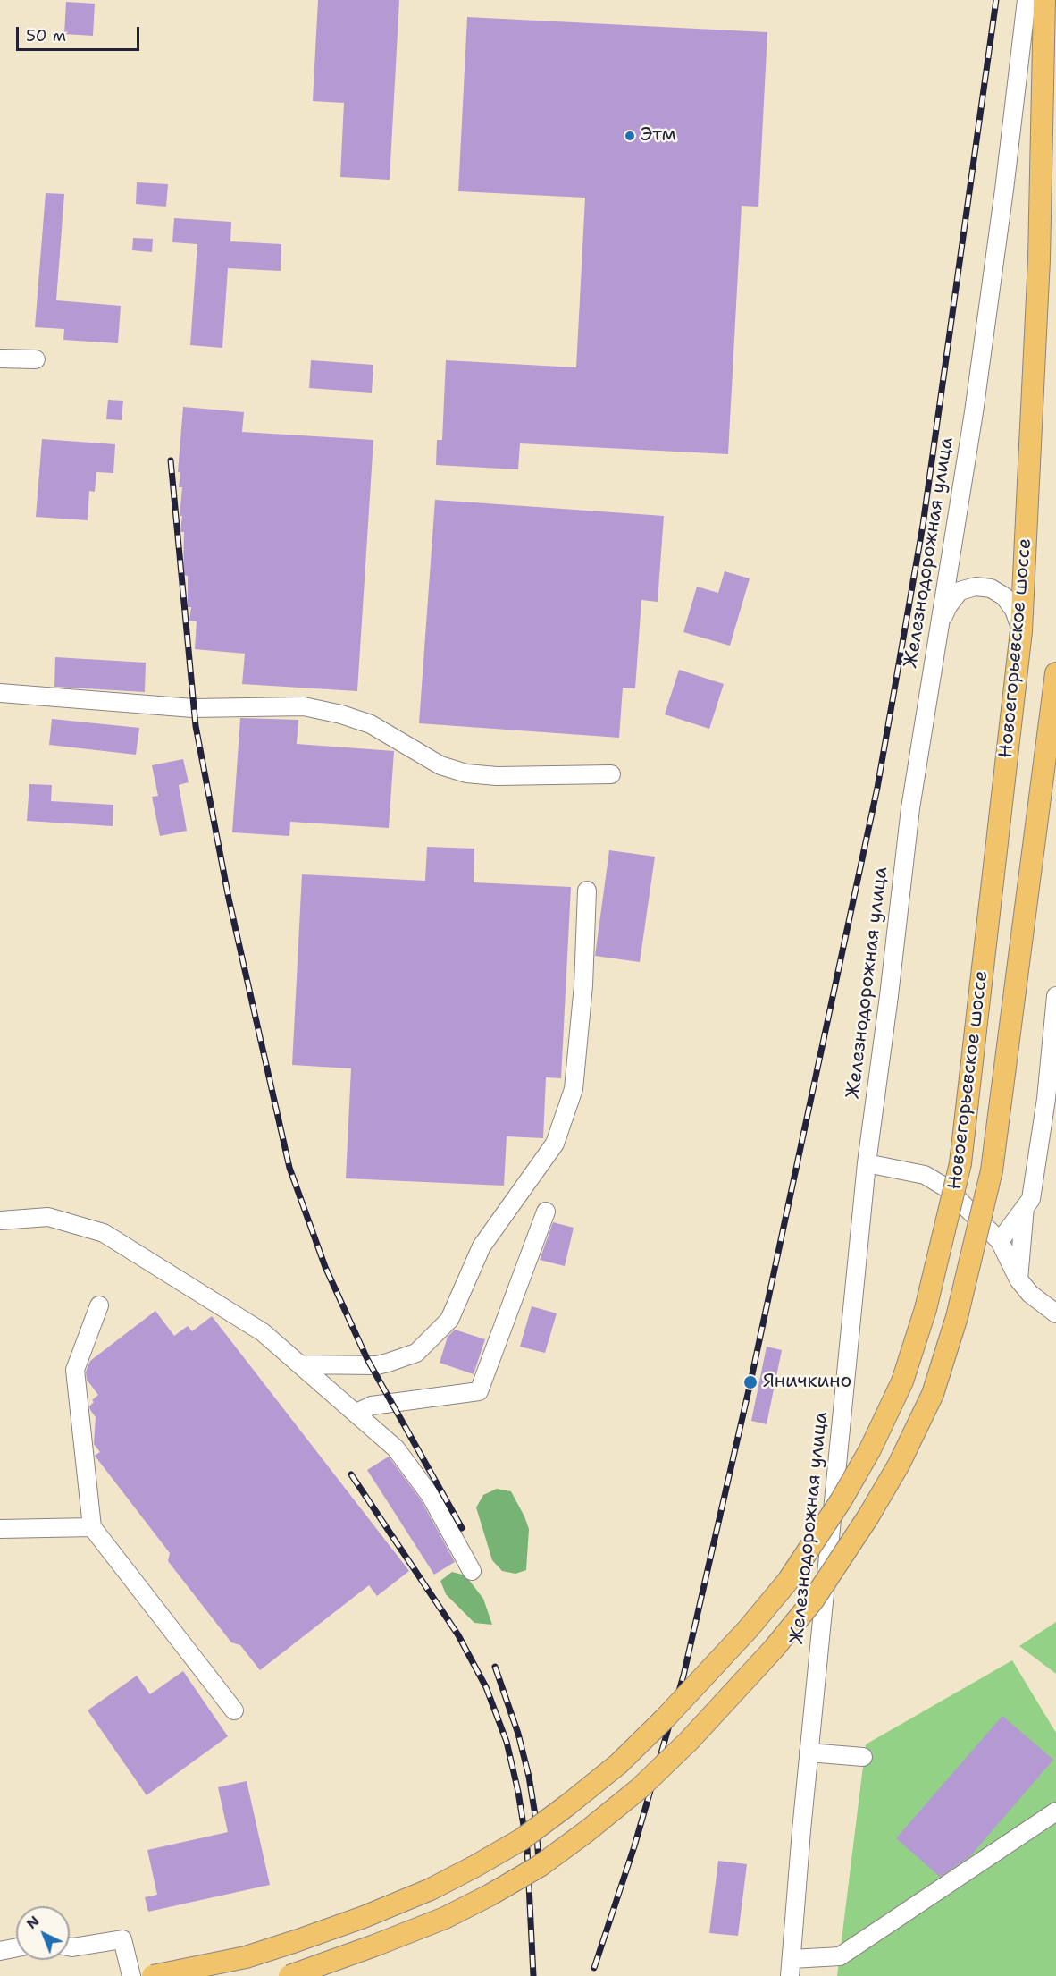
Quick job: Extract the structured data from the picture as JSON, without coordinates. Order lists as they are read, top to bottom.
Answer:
{
  "streets": {
    "main road": ["Новоегорьевское шоссе"],
    "street": ["Железнодорожная улица"]
  },
  "places": ["Этм", "Яничкино"],
  "scale_bar": "50 m",
  "north": "top left"
}
